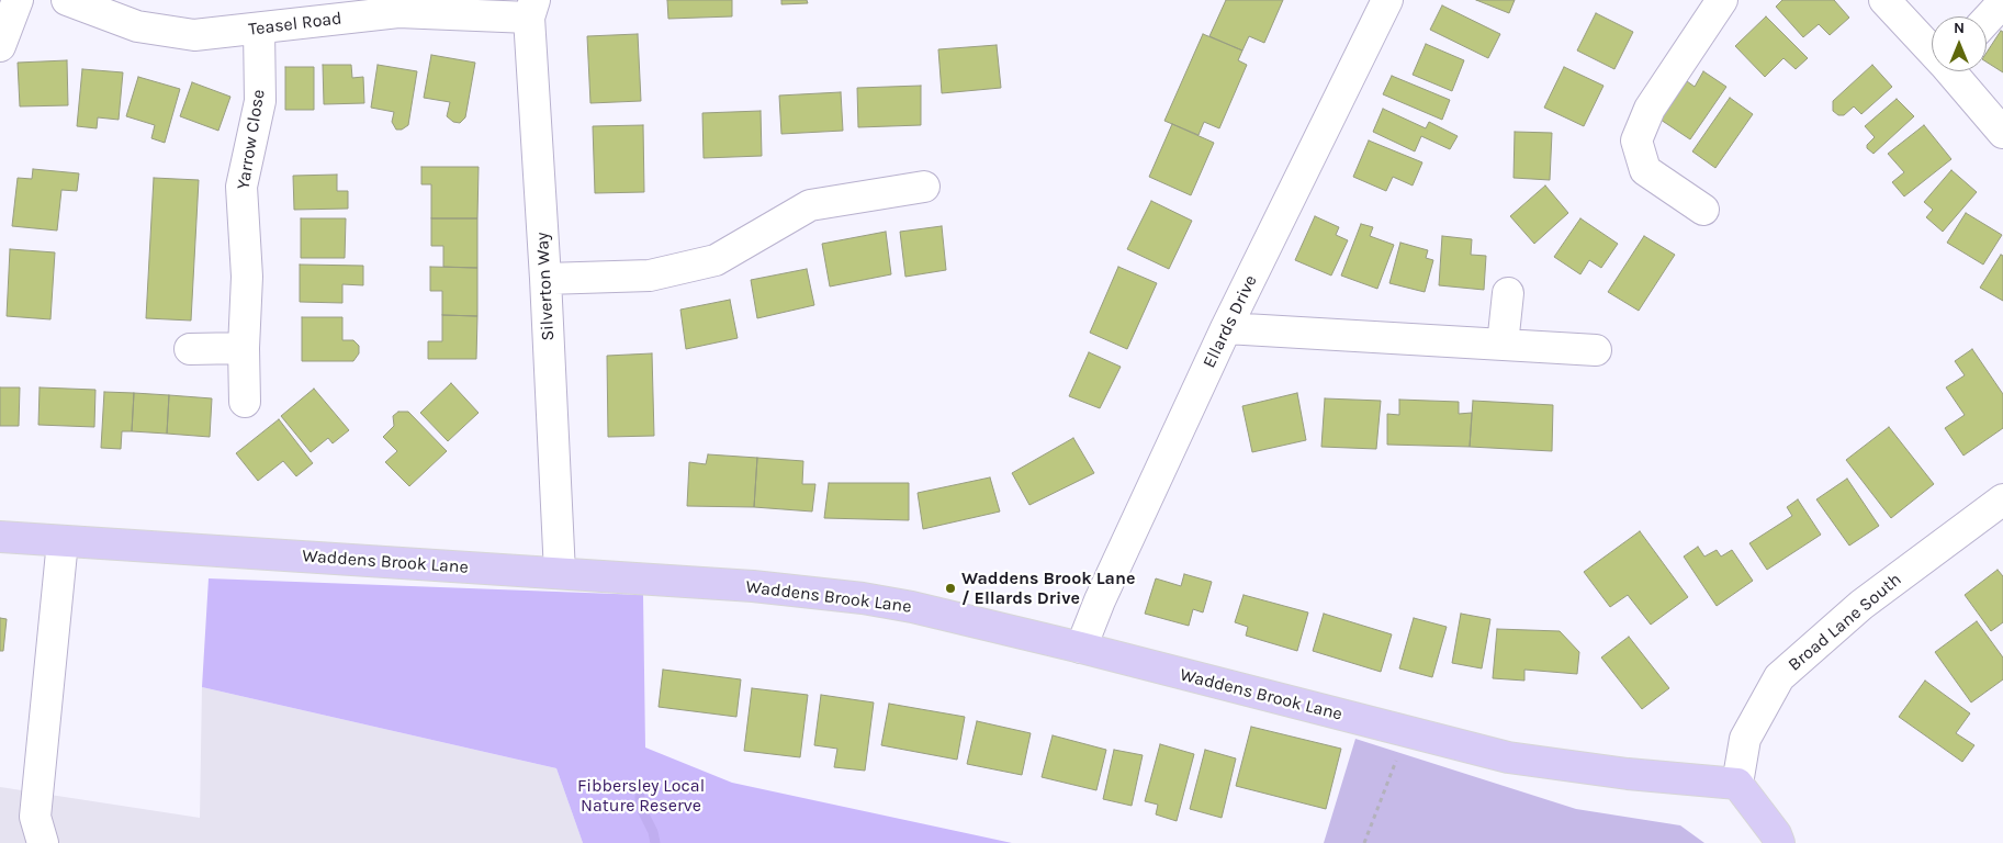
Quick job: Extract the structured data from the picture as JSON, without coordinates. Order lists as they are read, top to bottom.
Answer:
{
  "streets": {
    "main road": ["Waddens Brook Lane"],
    "street": [
      "Teasel Road",
      "Yarrow Close",
      "Silverton Way",
      "Ellards Drive",
      "Broad Lane South"
    ]
  },
  "crossings": [
    ["Teasel Road", "Yarrow Close"],
    ["Teasel Road", "Silverton Way"],
    ["Silverton Way", "Waddens Brook Lane"],
    ["Ellards Drive", "Waddens Brook Lane"],
    ["Waddens Brook Lane", "Broad Lane South"]
  ],
  "parks": ["Fibbersley Local Nature Reserve"],
  "places": ["Waddens Brook Lane / Ellards Drive"],
  "north": "top"
}
